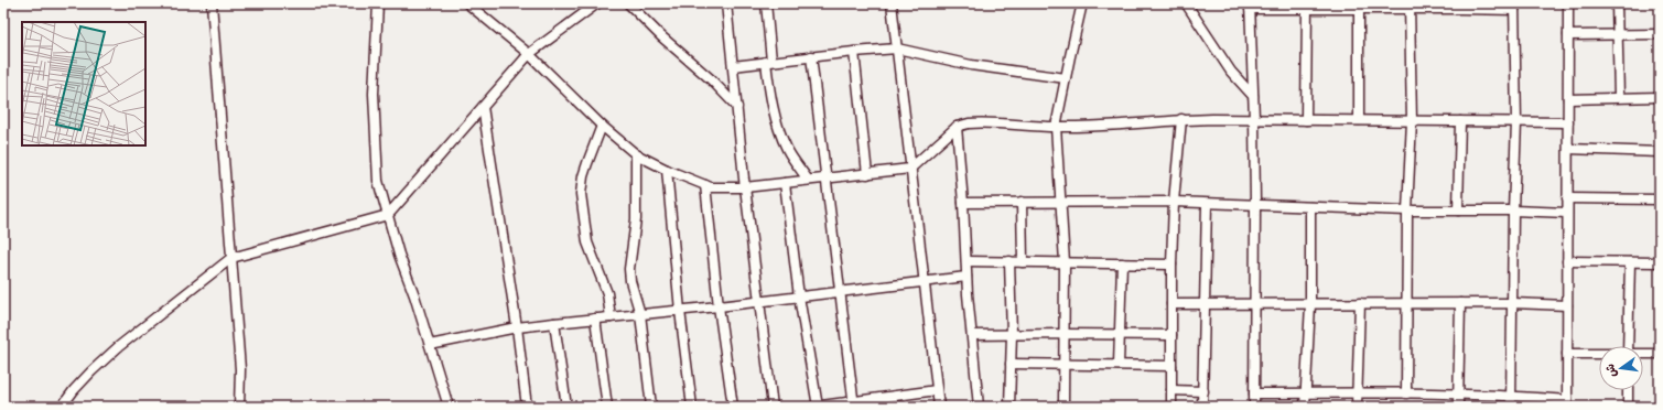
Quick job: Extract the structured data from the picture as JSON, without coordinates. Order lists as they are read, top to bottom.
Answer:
{
  "north": "left"
}
